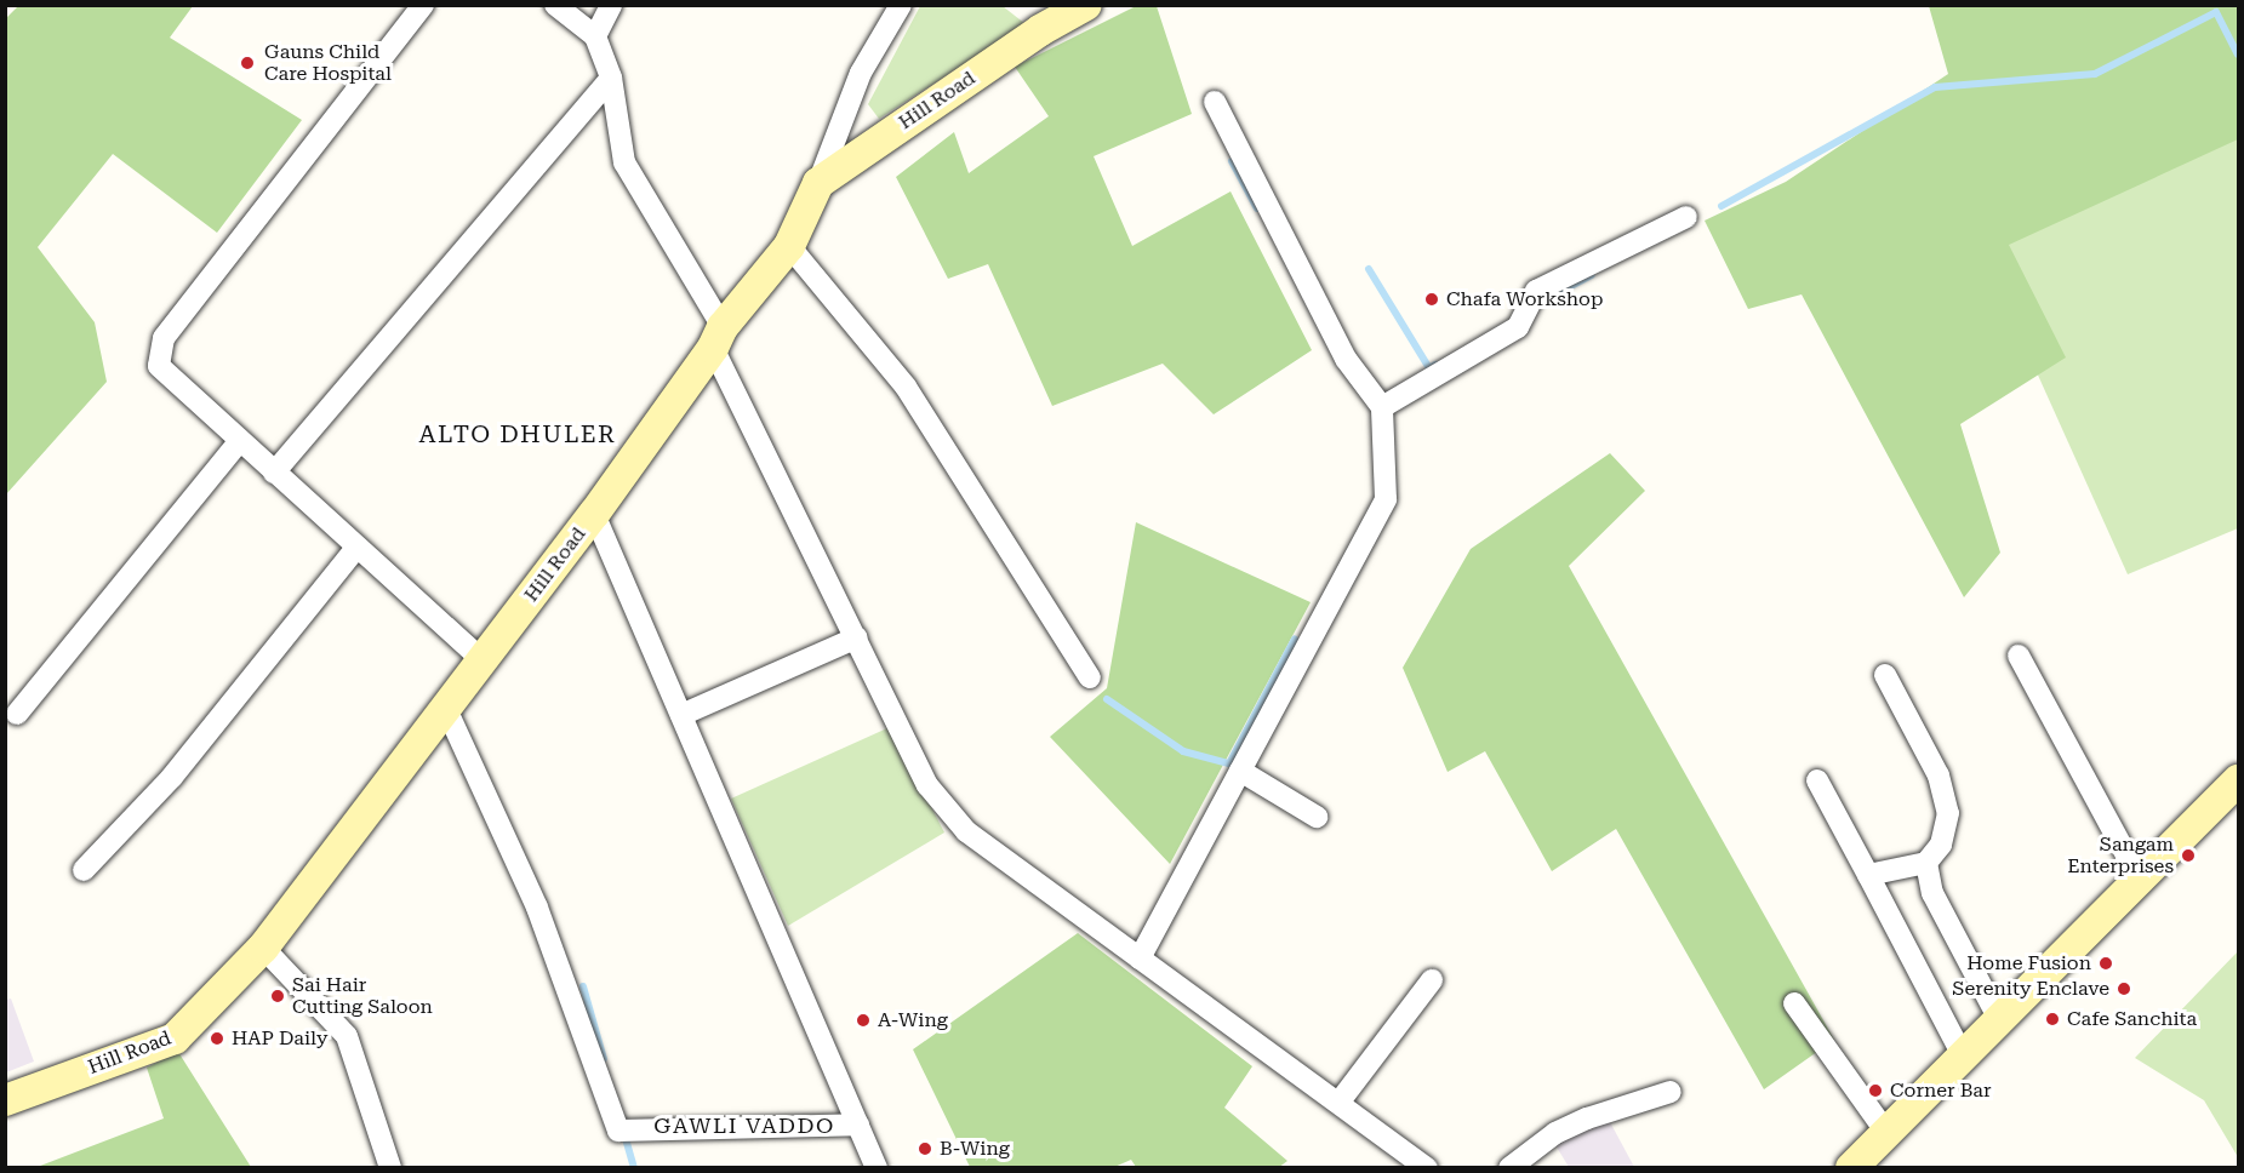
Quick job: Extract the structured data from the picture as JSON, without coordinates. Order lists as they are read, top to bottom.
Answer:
{
  "streets": {
    "street": ["Hill Road"]
  },
  "districts": ["ALTO DHULER", "GAWLI VADDO"],
  "places": [
    "Gauns Child Care Hospital",
    "Chafa Workshop",
    "Sangam Enterprises",
    "Home Fusion",
    "Serenity Enclave",
    "Sai Hair Cutting Saloon",
    "Cafe Sanchita",
    "A-Wing",
    "HAP Daily",
    "Corner Bar",
    "B-Wing"
  ]
}
